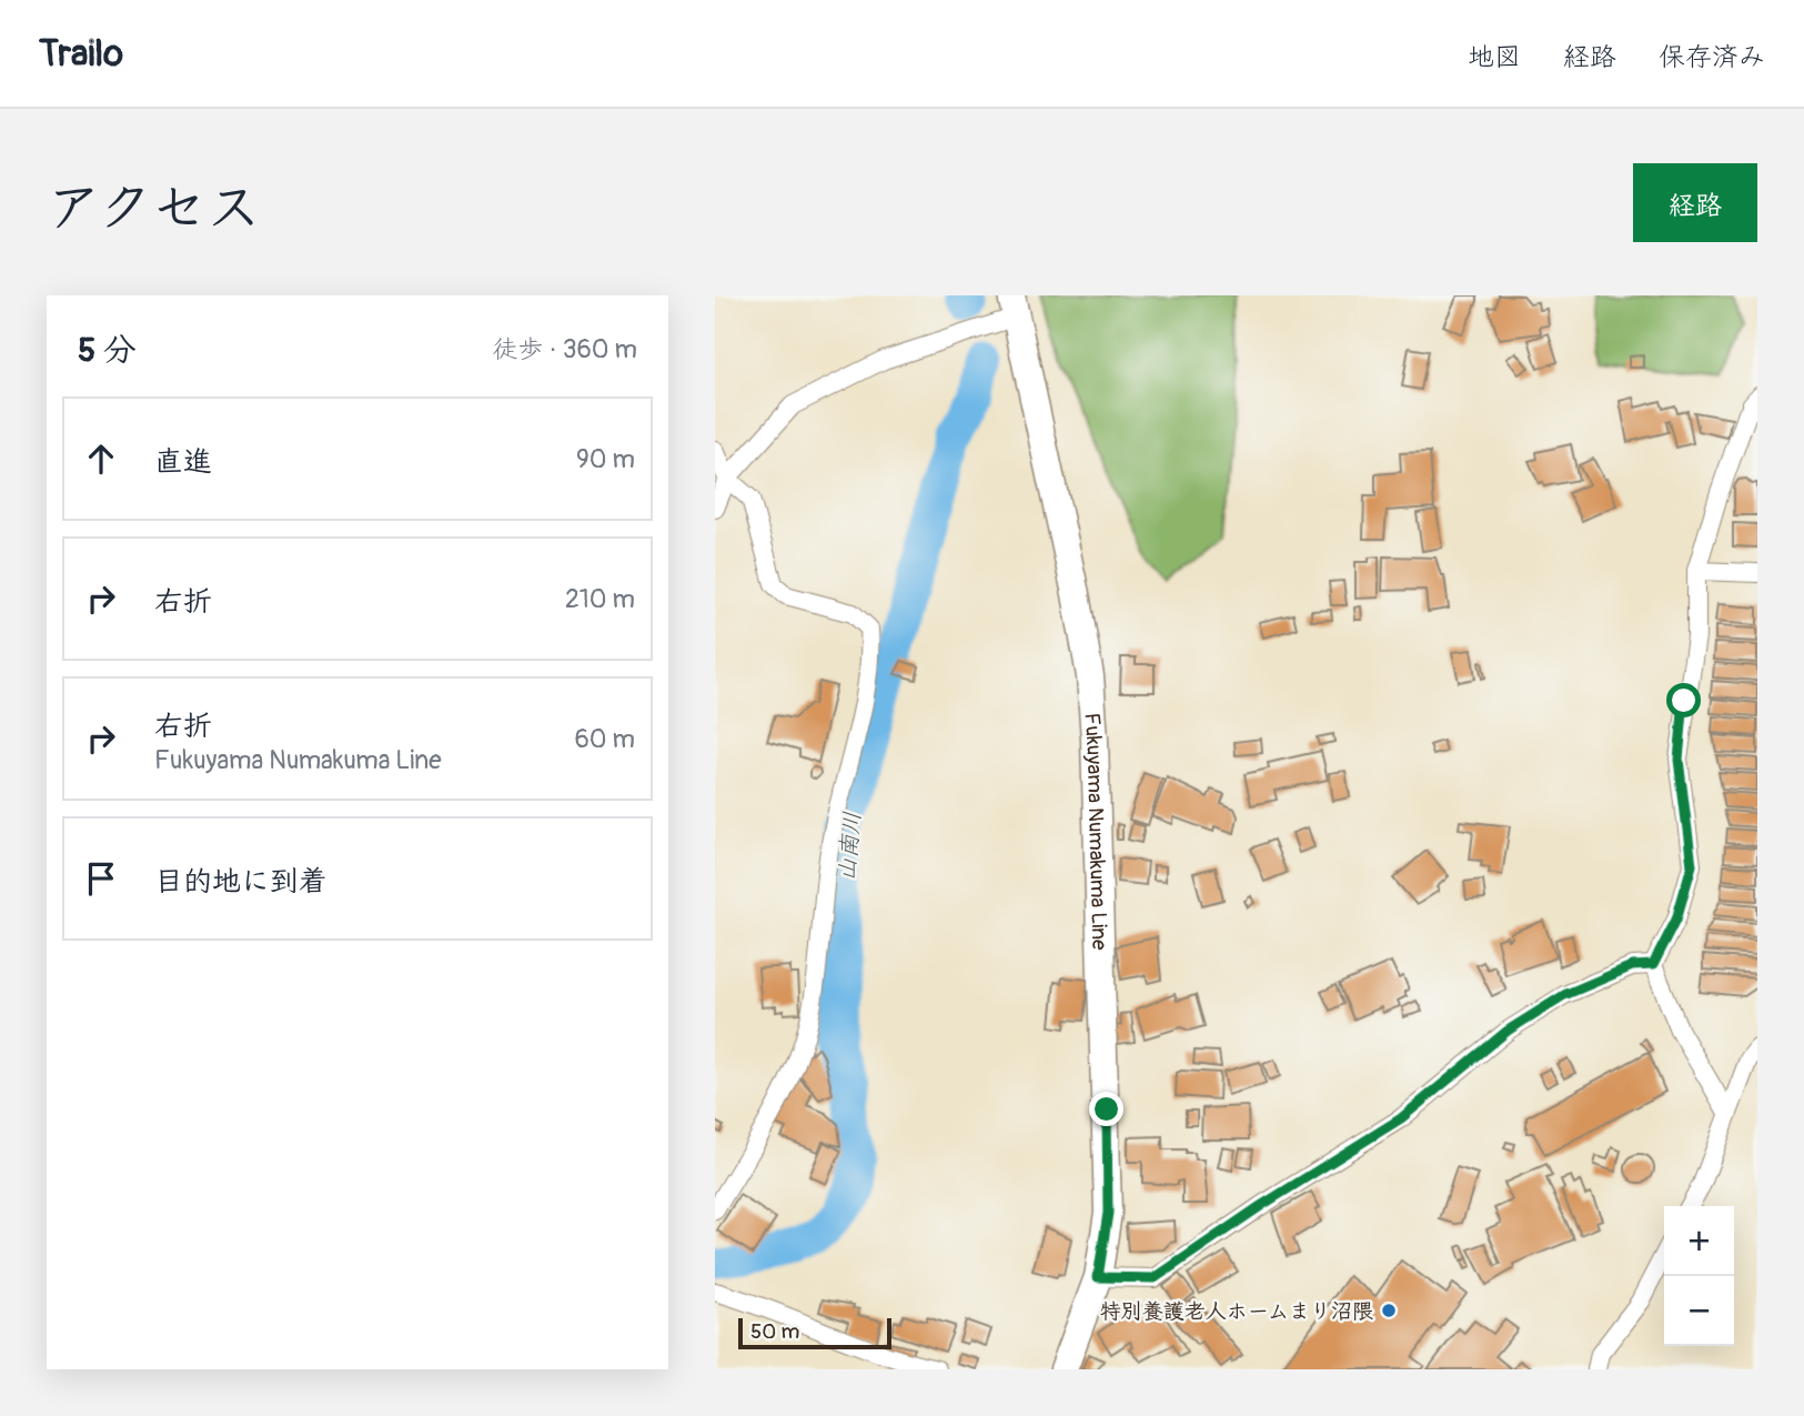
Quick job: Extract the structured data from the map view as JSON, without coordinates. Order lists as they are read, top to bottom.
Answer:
{
  "streets": {
    "main road": ["Fukuyama Numakuma Line"]
  },
  "water": ["山南川"],
  "places": ["特別養護老人ホームまり沼隈"],
  "scale_bar": "50 m",
  "page": {
    "header": "Trailo",
    "nav": ["地図", "経路", "保存済み"],
    "title": "アクセス",
    "buttons": "経路",
    "heading": ["5 分", "徒歩 · 360 m"],
    "list": [
      ["直進", "90 m"],
      ["右折", "210 m"],
      ["右折", "Fukuyama Numakuma Line", "60 m"],
      "目的地に到着"
    ],
    "map_buttons": ["+", "−"],
    "scale": "50 m"
  }
}
